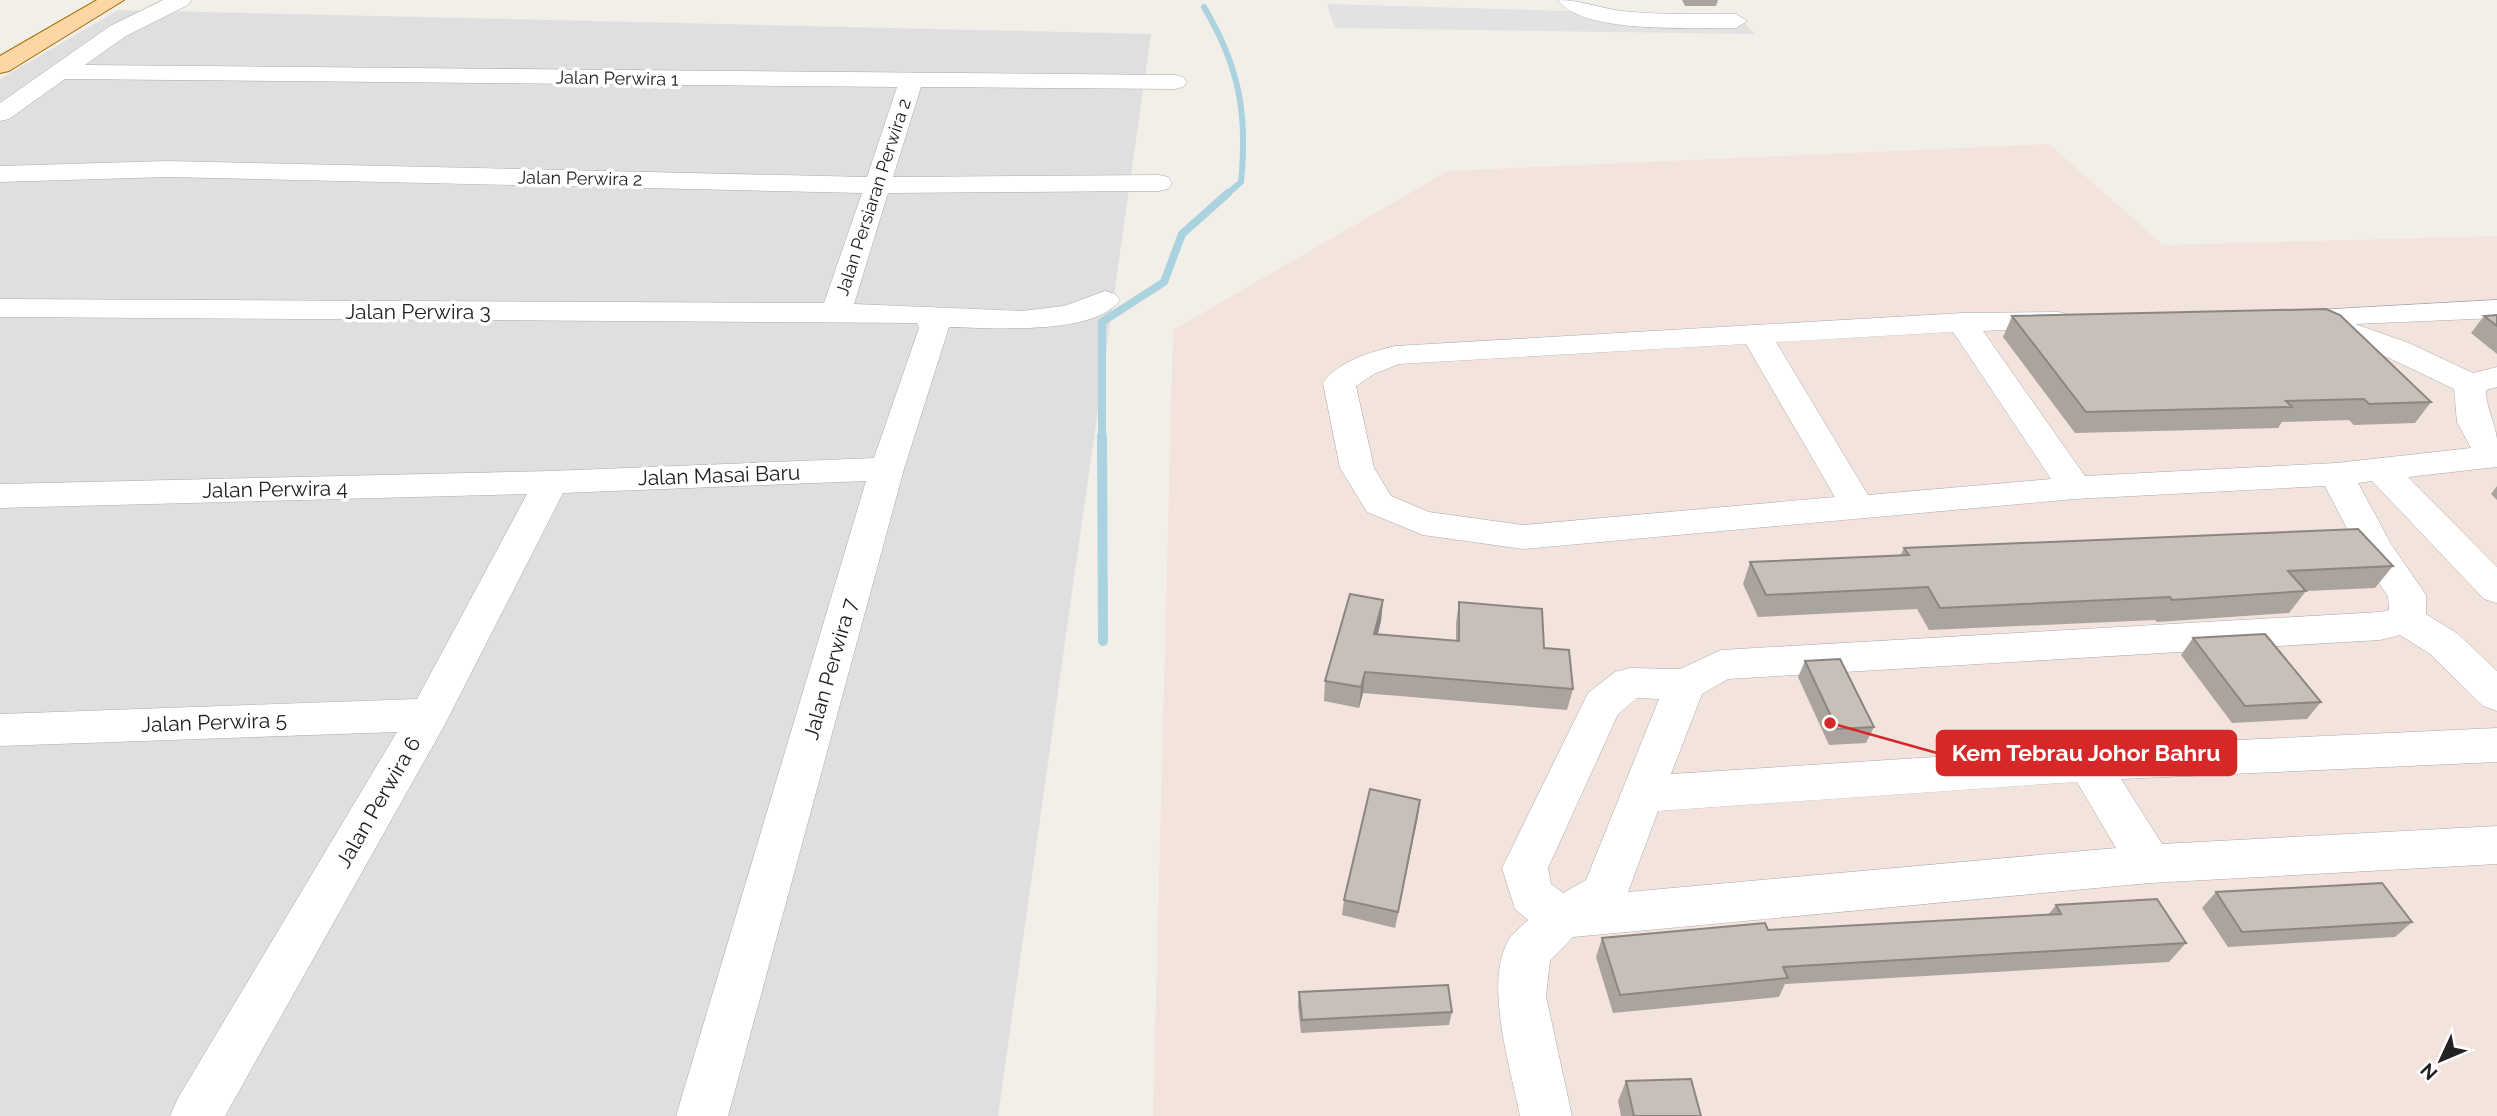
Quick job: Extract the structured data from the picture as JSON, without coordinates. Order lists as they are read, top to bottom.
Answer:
{
  "streets": {
    "street": [
      "Jalan Perwira 1",
      "Jalan Perwira 2",
      "Jalan Persiaran Perwira 2",
      "Jalan Perwira 3",
      "Jalan Masai Baru",
      "Jalan Perwira 4",
      "Jalan Perwira 7",
      "Jalan Perwira 5",
      "Jalan Perwira 6"
    ]
  },
  "crossings": [
    ["Jalan Perwira 1", "Jalan Persiaran Perwira 2"],
    ["Jalan Perwira 2", "Jalan Persiaran Perwira 2"],
    ["Jalan Persiaran Perwira 2", "Jalan Perwira 3"],
    ["Jalan Masai Baru", "Jalan Perwira 4"],
    ["Jalan Masai Baru", "Jalan Perwira 7"],
    ["Jalan Masai Baru", "Jalan Perwira 6"],
    ["Jalan Perwira 4", "Jalan Perwira 6"],
    ["Jalan Perwira 5", "Jalan Perwira 6"]
  ],
  "places": ["Kem Tebrau Johor Bahru"],
  "north": "bottom left"
}
